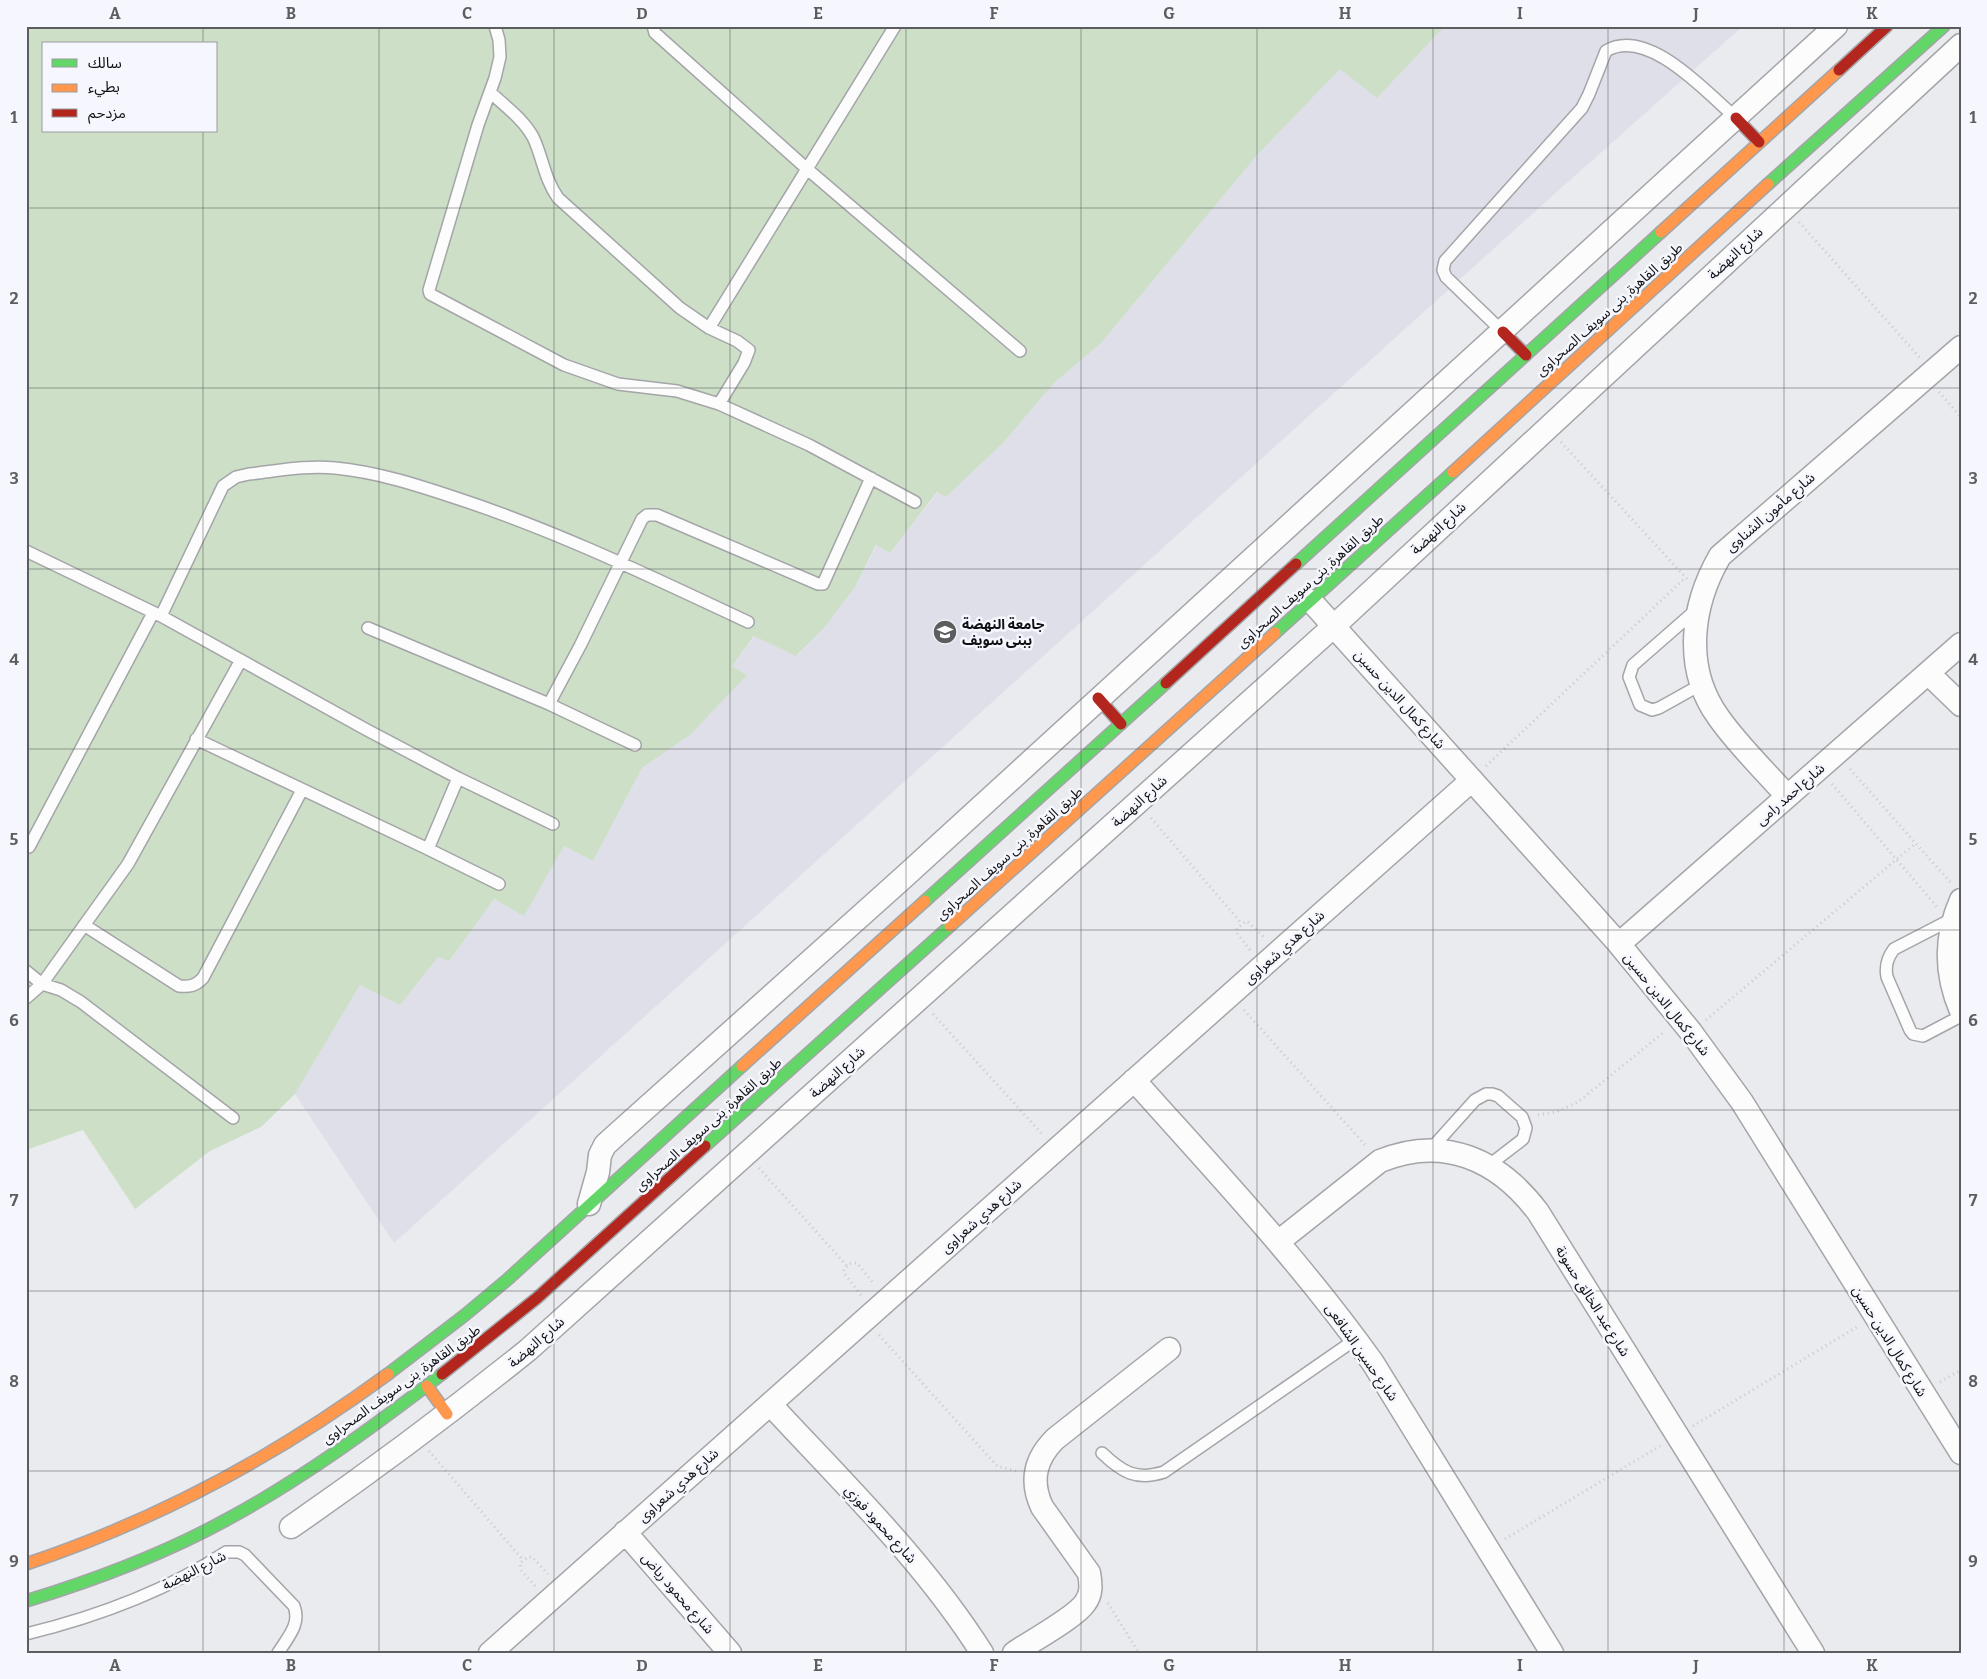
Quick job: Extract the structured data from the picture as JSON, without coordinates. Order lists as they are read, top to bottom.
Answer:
{
  "streets": {
    "main road": ["طريق القاهرة, بنى سويف الصحراوى"],
    "street": [
      "شارع النهضة",
      "شارع مأمون الشناوى",
      "شارع كمال الدين حسين",
      "شارع احمد رامى",
      "شارع هدي شعراوى",
      "شارع عبد الخالق حسونة",
      "شارع حسين الشافعى",
      "شارع محمود فوزي",
      "شارع محمود رياض"
    ]
  },
  "crossings": [
    ["شارع النهضة", "شارع كمال الدين حسين"],
    ["طريق القاهرة, بنى سويف الصحراوى", "شارع كمال الدين حسين"],
    ["شارع مأمون الشناوى", "شارع احمد رامى"],
    ["شارع كمال الدين حسين", "شارع احمد رامى"],
    ["شارع كمال الدين حسين", "شارع هدي شعراوى"],
    ["شارع هدي شعراوى", "شارع حسين الشافعى"],
    ["شارع هدي شعراوى", "شارع محمود فوزي"],
    ["شارع هدي شعراوى", "شارع محمود رياض"],
    ["شارع عبد الخالق حسونة", "شارع حسين الشافعى"]
  ],
  "places": {
    "school or university": ["جامعة النهضة ببنى سويف"]
  },
  "legend": ["سالك", "بطيء", "مزدحم"],
  "grid": {
    "columns": [
      "A",
      "B",
      "C",
      "D",
      "E",
      "F",
      "G",
      "H",
      "I",
      "J",
      "K"
    ],
    "rows": [
      "1",
      "2",
      "3",
      "4",
      "5",
      "6",
      "7",
      "8",
      "9"
    ]
  }
}
